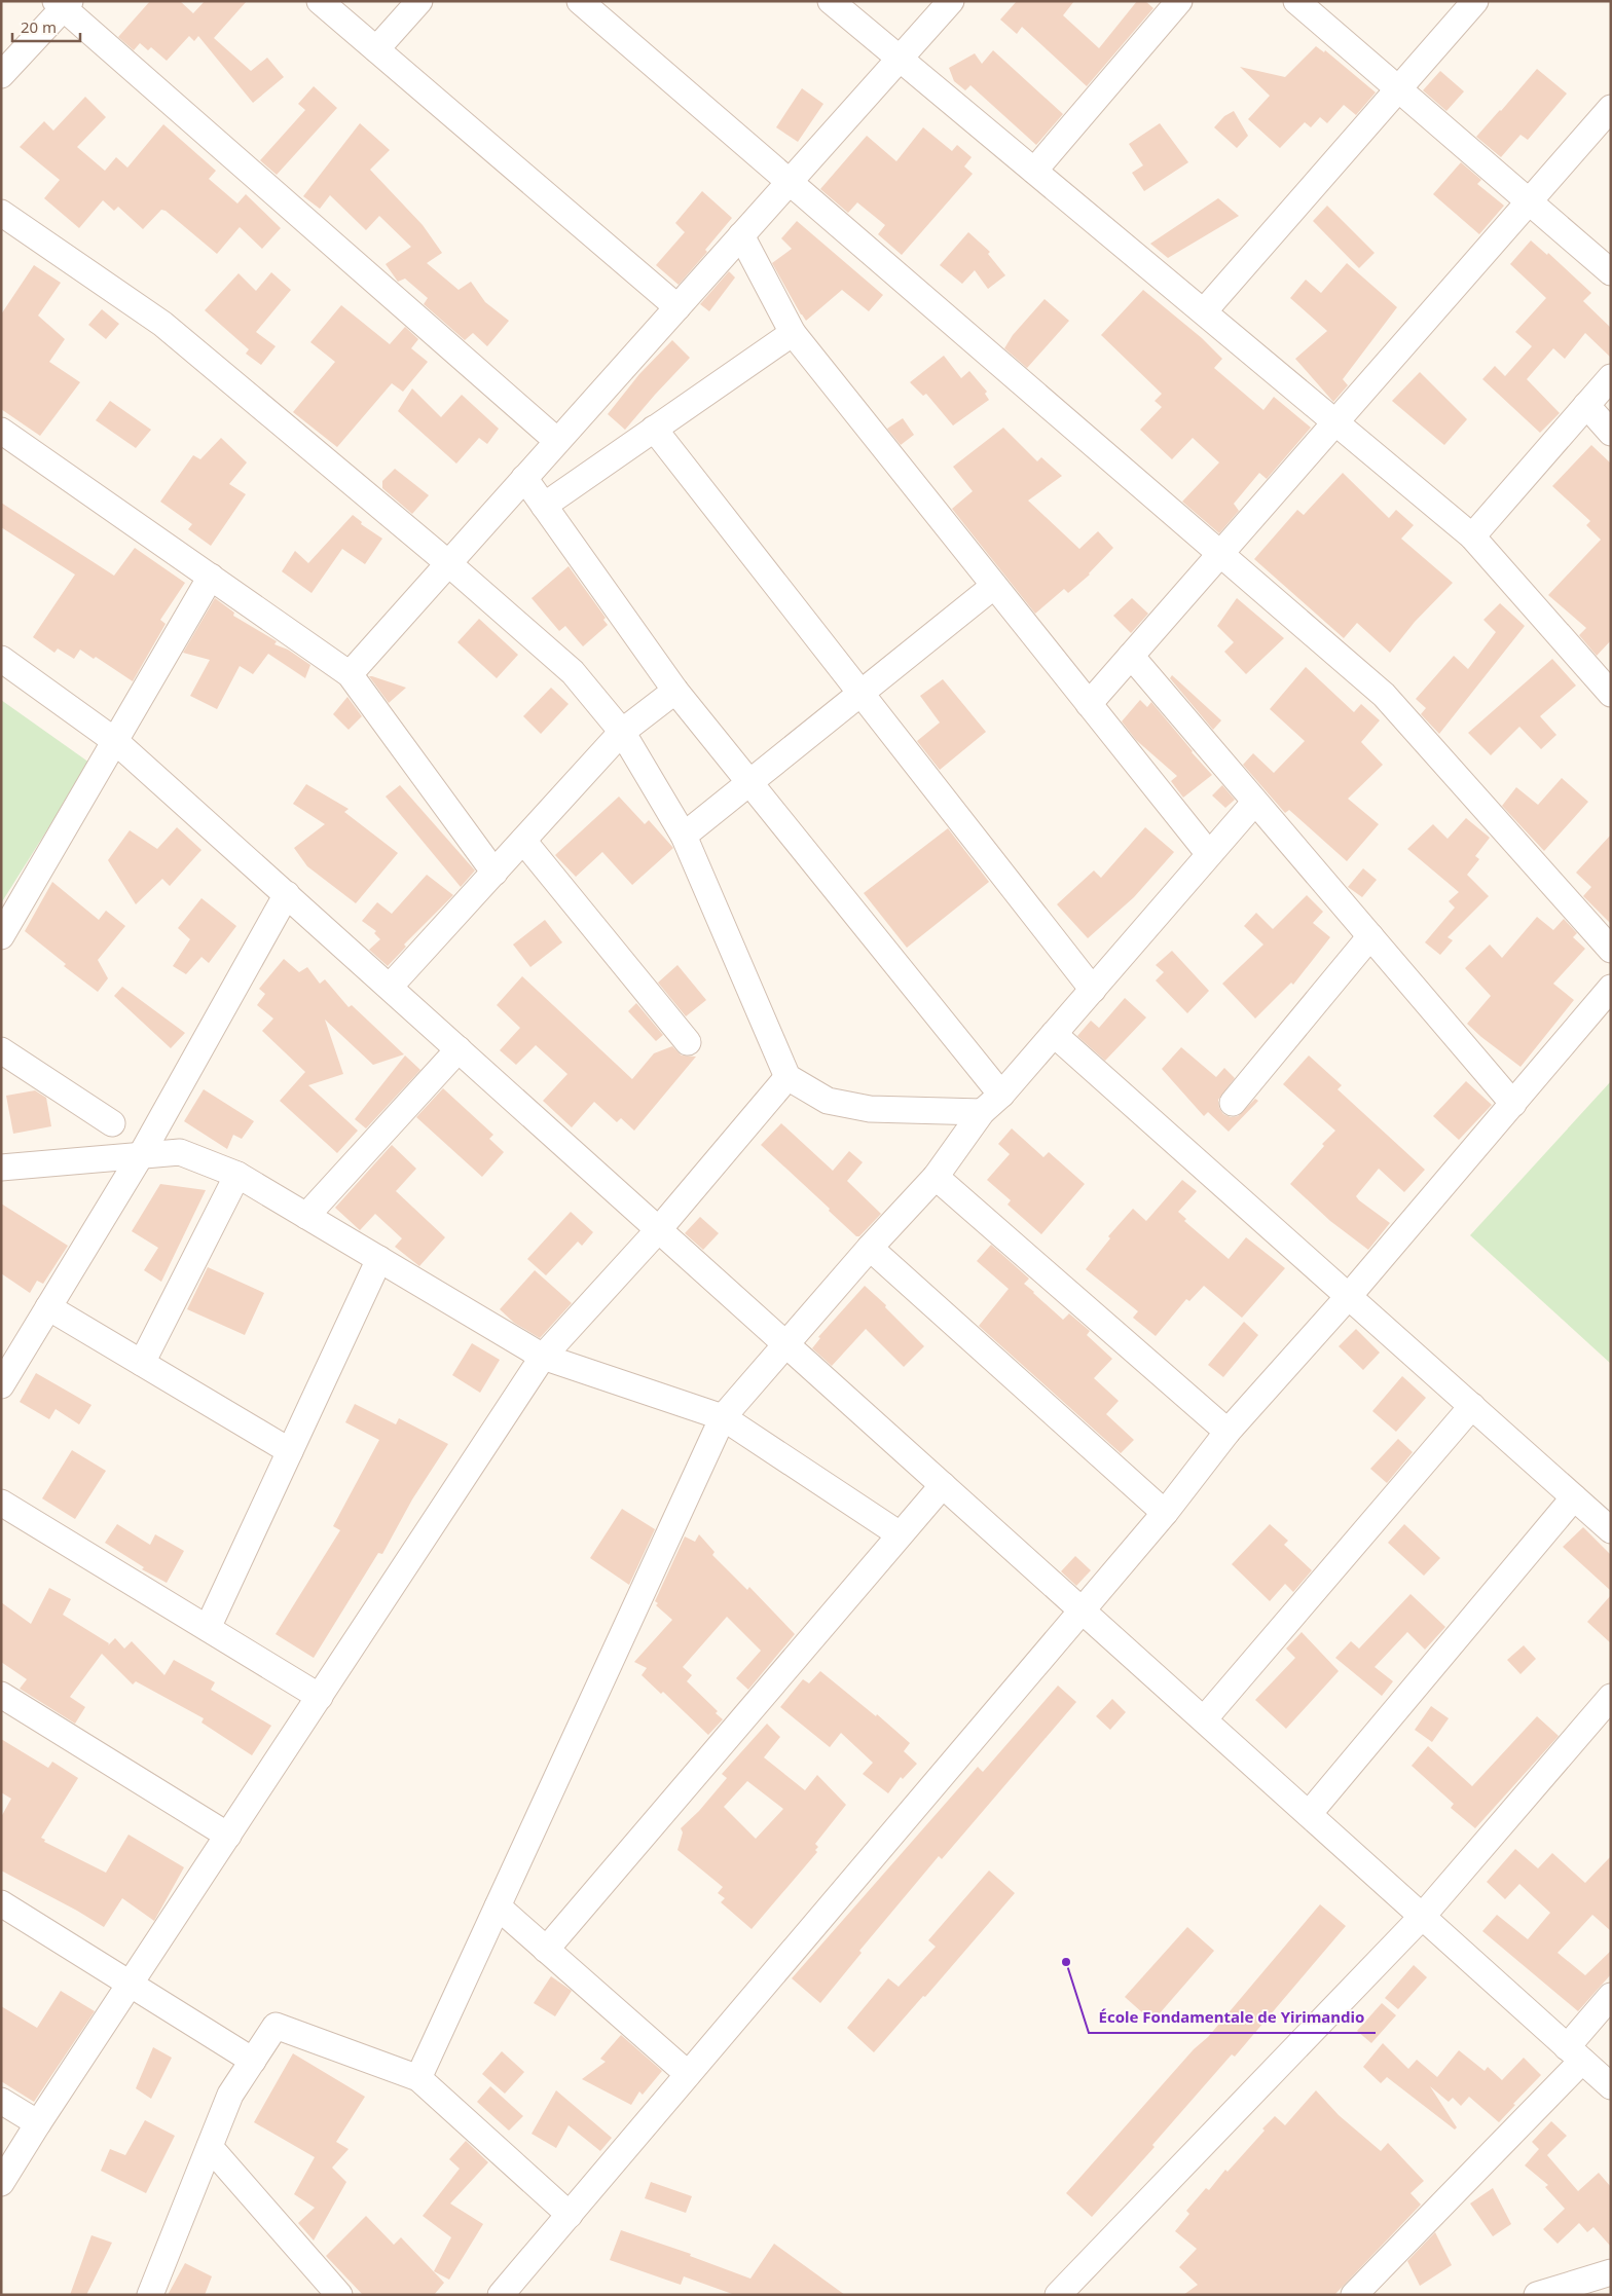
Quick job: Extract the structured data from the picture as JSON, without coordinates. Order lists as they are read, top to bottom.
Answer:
{
  "places": ["École Fondamentale de Yirimandio"],
  "scale_bar": "20 m"
}
